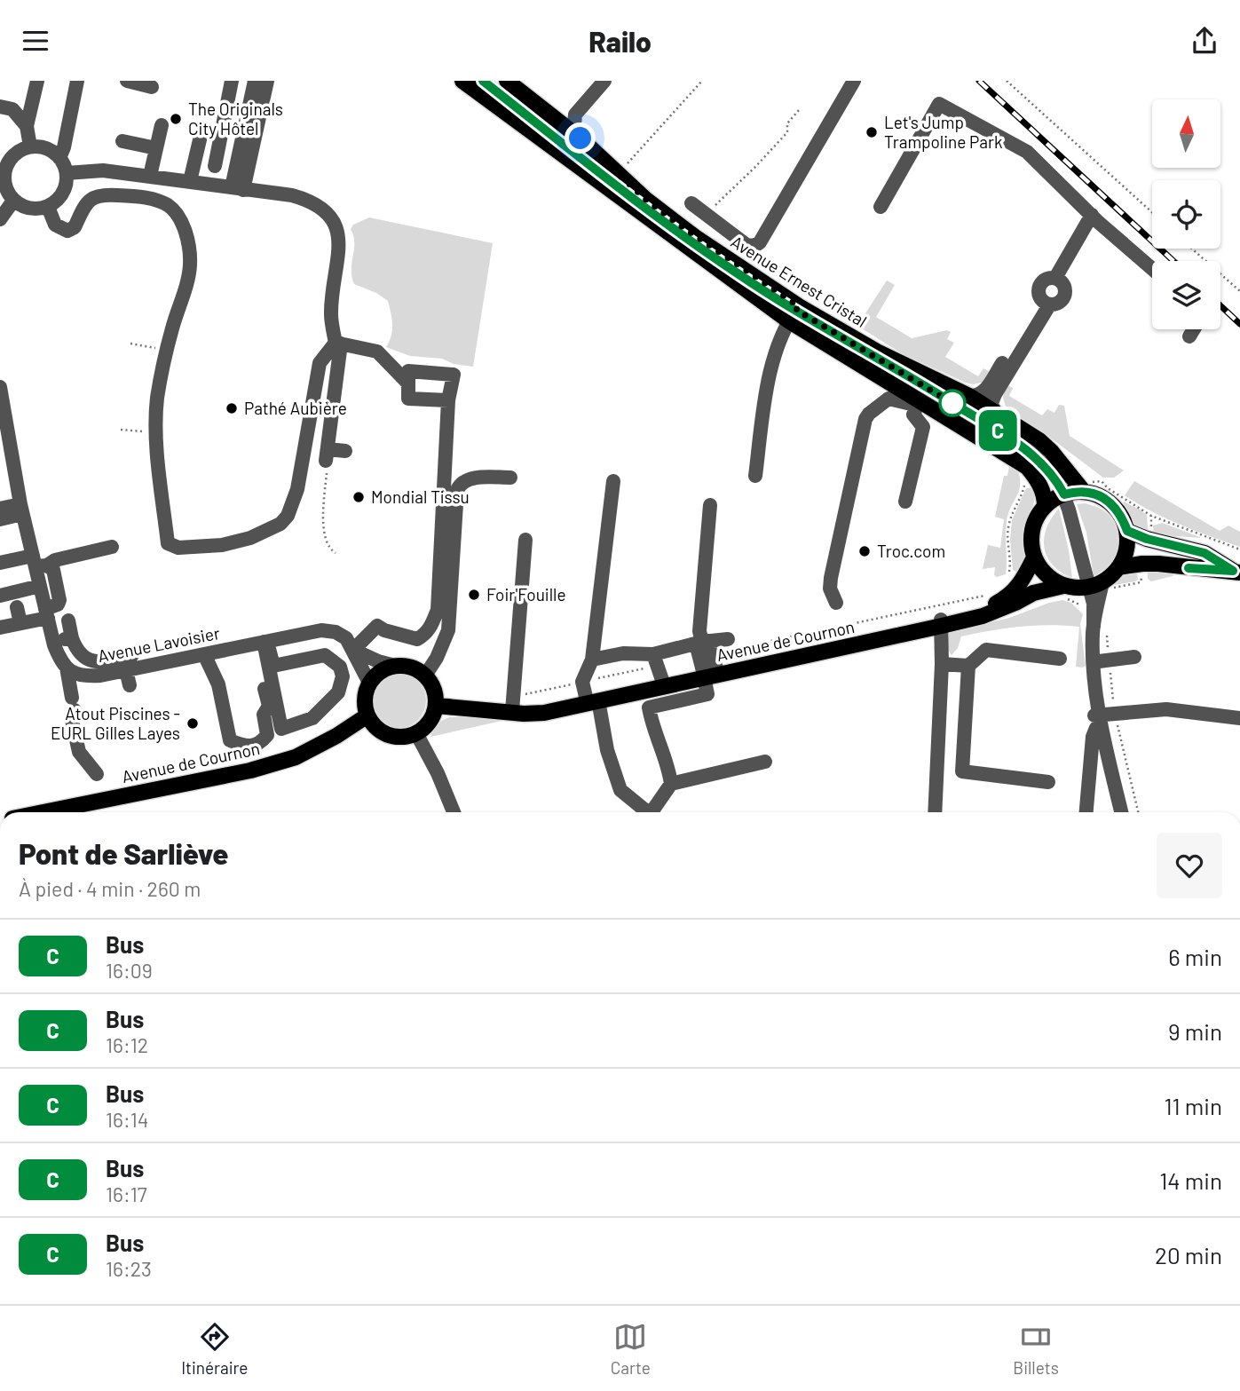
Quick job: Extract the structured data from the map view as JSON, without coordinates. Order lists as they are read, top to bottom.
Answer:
{
  "streets": {
    "main road": ["Avenue Ernest Cristal", "Avenue de Cournon"],
    "street": ["Avenue Lavoisier"]
  },
  "crossings": [
    ["Avenue de Cournon", "Avenue Lavoisier"]
  ],
  "places": [
    "The Originals City Hôtel",
    "Let's Jump Trampoline Park",
    "Pathé Aubière",
    "Mondial Tissu",
    "Troc.com",
    "Foir'Fouille",
    "Atout Piscines - EURL Gilles Layes"
  ],
  "lines": ["bus line C"],
  "north": "top",
  "page": {
    "header": "Railo",
    "on_map": "C",
    "heading": ["Pont de Sarliève", "À pied · 4 min · 260 m"],
    "list": [
      {
        "mark": "C",
        "name": "Bus",
        "note": "16:09",
        "value": "6 min"
      },
      {
        "mark": "C",
        "name": "Bus",
        "note": "16:12",
        "value": "9 min"
      },
      {
        "mark": "C",
        "name": "Bus",
        "note": "16:14",
        "value": "11 min"
      },
      {
        "mark": "C",
        "name": "Bus",
        "note": "16:17",
        "value": "14 min"
      },
      {
        "mark": "C",
        "name": "Bus",
        "note": "16:23",
        "value": "20 min"
      }
    ],
    "tabs": ["Itinéraire", "Carte", "Billets"]
  }
}
